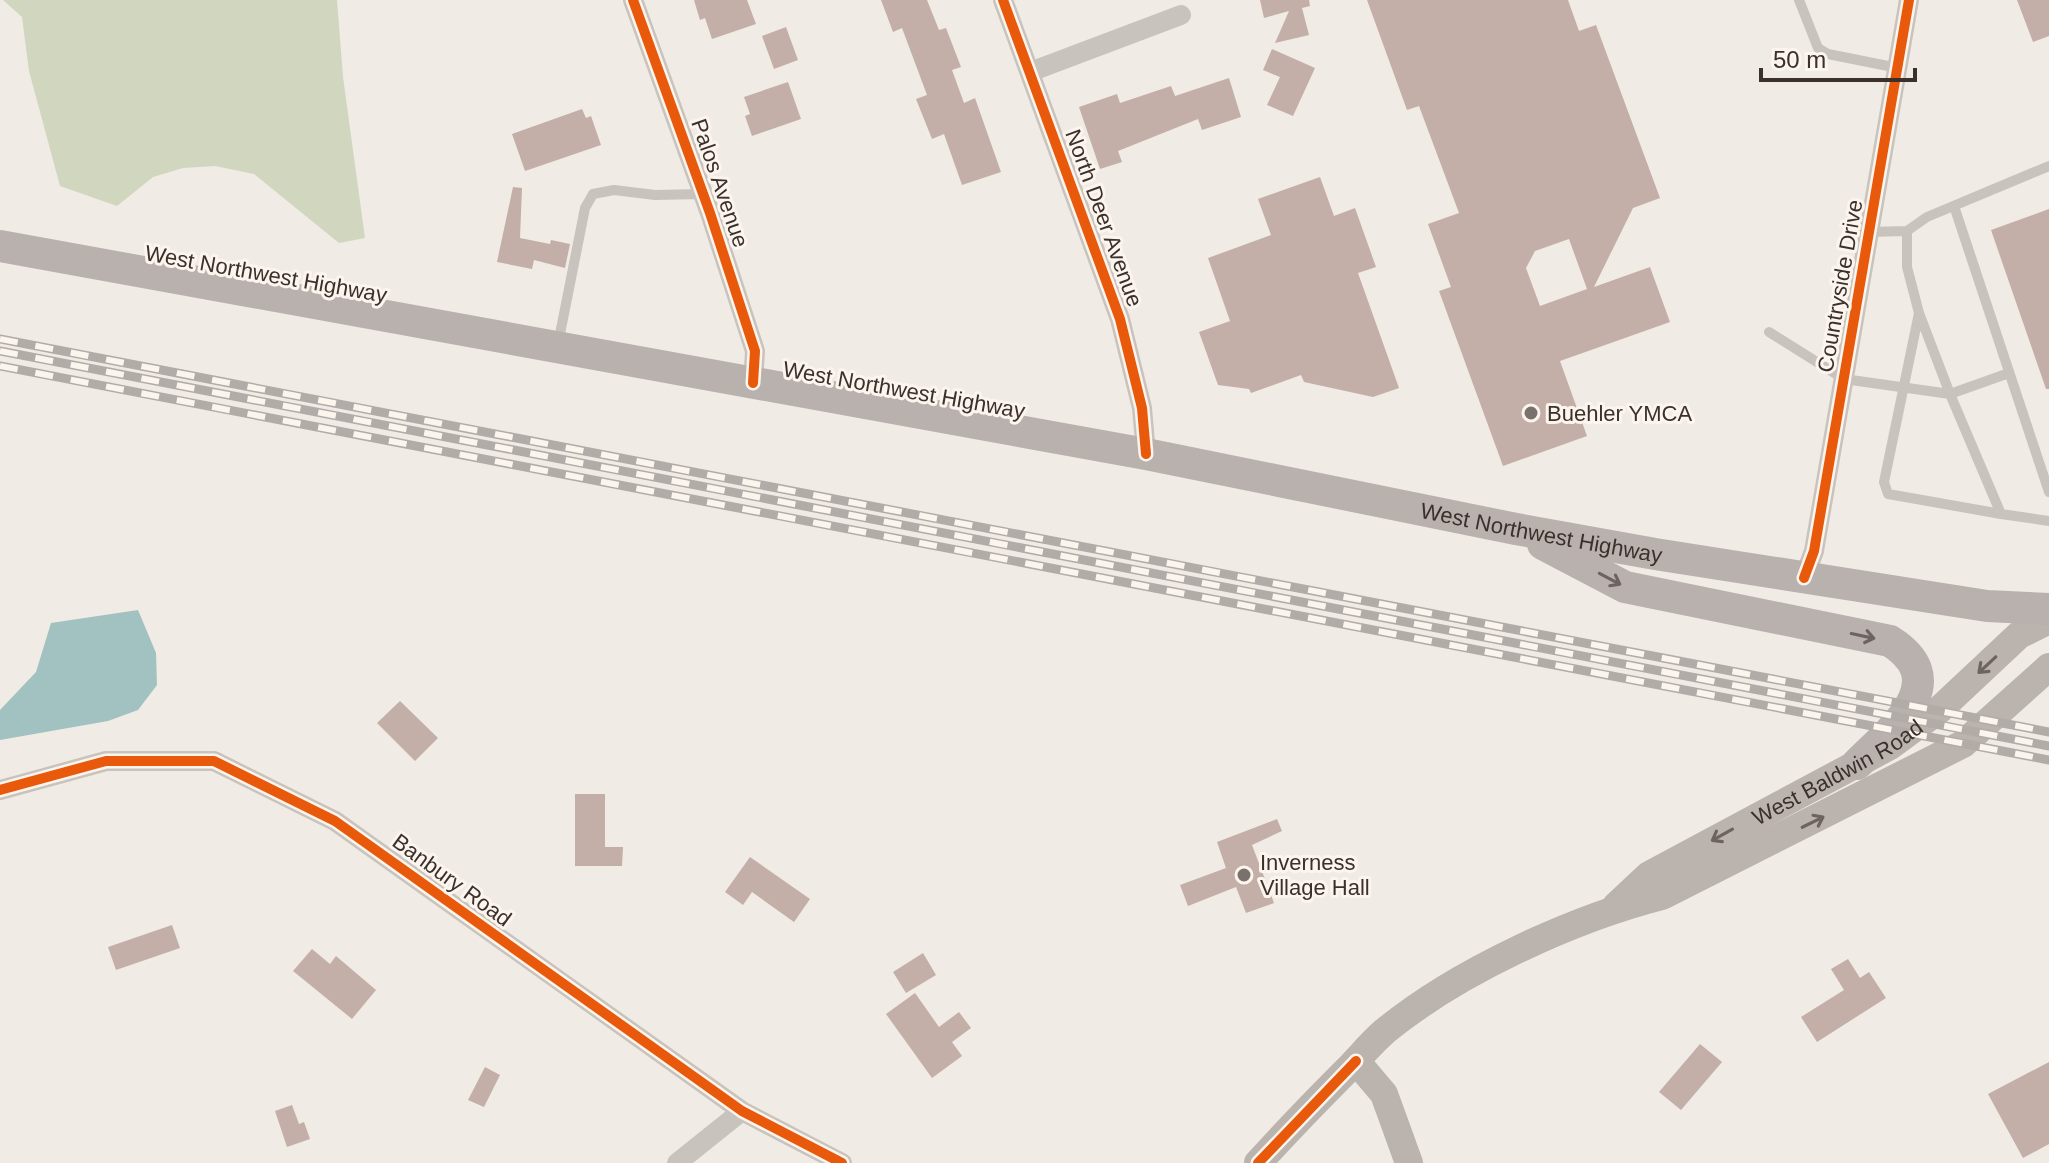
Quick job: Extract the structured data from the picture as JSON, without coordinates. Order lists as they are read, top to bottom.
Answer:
{
  "streets": {
    "main road": ["West Northwest Highway", "West Baldwin Road"],
    "street": [
      "Palos Avenue",
      "North Deer Avenue",
      "Countryside Drive",
      "Banbury Road"
    ]
  },
  "crossings": [
    ["Palos Avenue", "West Northwest Highway"],
    ["North Deer Avenue", "West Northwest Highway"],
    ["West Northwest Highway", "Countryside Drive"]
  ],
  "places": ["Buehler YMCA", "Inverness Village Hall"],
  "scale_bar": "50 m"
}
